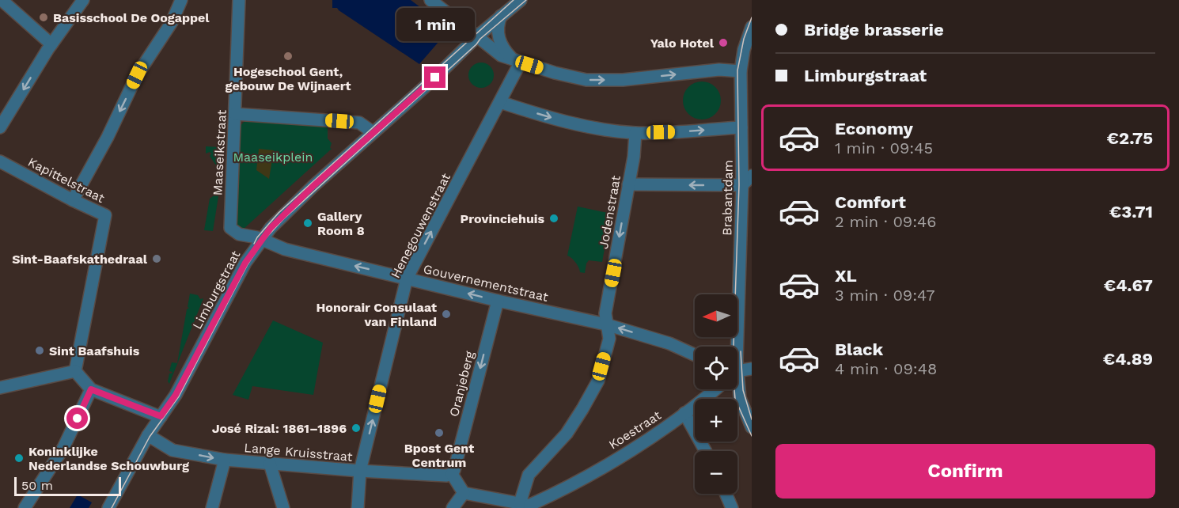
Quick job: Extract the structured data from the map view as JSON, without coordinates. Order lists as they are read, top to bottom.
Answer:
{
  "streets": {
    "street": [
      "Maaseikstraat",
      "Kapittelstraat",
      "Brabantdam",
      "Jodenstraat",
      "Henegouwenstraat",
      "Gouvernementstraat",
      "Limburgstraat",
      "Oranjeberg",
      "Koestraat",
      "Lange Kruisstraat"
    ]
  },
  "crossings": [
    ["Maaseikstraat", "Gouvernementstraat"],
    ["Maaseikstraat", "Limburgstraat"],
    ["Jodenstraat", "Gouvernementstraat"],
    ["Jodenstraat", "Koestraat"],
    ["Henegouwenstraat", "Gouvernementstraat"],
    ["Henegouwenstraat", "Lange Kruisstraat"],
    ["Gouvernementstraat", "Limburgstraat"],
    ["Gouvernementstraat", "Oranjeberg"],
    ["Limburgstraat", "Lange Kruisstraat"],
    ["Oranjeberg", "Lange Kruisstraat"]
  ],
  "one_way": [
    "Jodenstraat",
    "Henegouwenstraat",
    "Gouvernementstraat",
    "Oranjeberg"
  ],
  "parks": ["Maaseikplein"],
  "places": [
    "Basisschool De Oogappel",
    "Yalo Hotel",
    "Hogeschool Gent, gebouw De Wijnaert",
    "Provinciehuis",
    "Gallery Room 8",
    "Sint-Baafskathedraal",
    "Honorair Consulaat van Finland",
    "Sint Baafshuis",
    "José Rizal: 1861–1896",
    "Bpost Gent Centrum",
    "Koninklijke Nederlandse Schouwburg"
  ],
  "scale_bar": "50 m",
  "north": "left",
  "page": {
    "banner": ["Bridge brasserie", "Limburgstraat"],
    "bubble": "1 min",
    "list": [
      {
        "name": "Economy",
        "note": "1 min · 09:45",
        "value": "€2.75"
      },
      {
        "name": "Comfort",
        "note": "2 min · 09:46",
        "value": "€3.71"
      },
      {
        "name": "XL",
        "note": "3 min · 09:47",
        "value": "€4.67"
      },
      {
        "name": "Black",
        "note": "4 min · 09:48",
        "value": "€4.89"
      }
    ],
    "map_buttons": ["+", "−"],
    "buttons": "Confirm",
    "scale": "50 m"
  }
}
